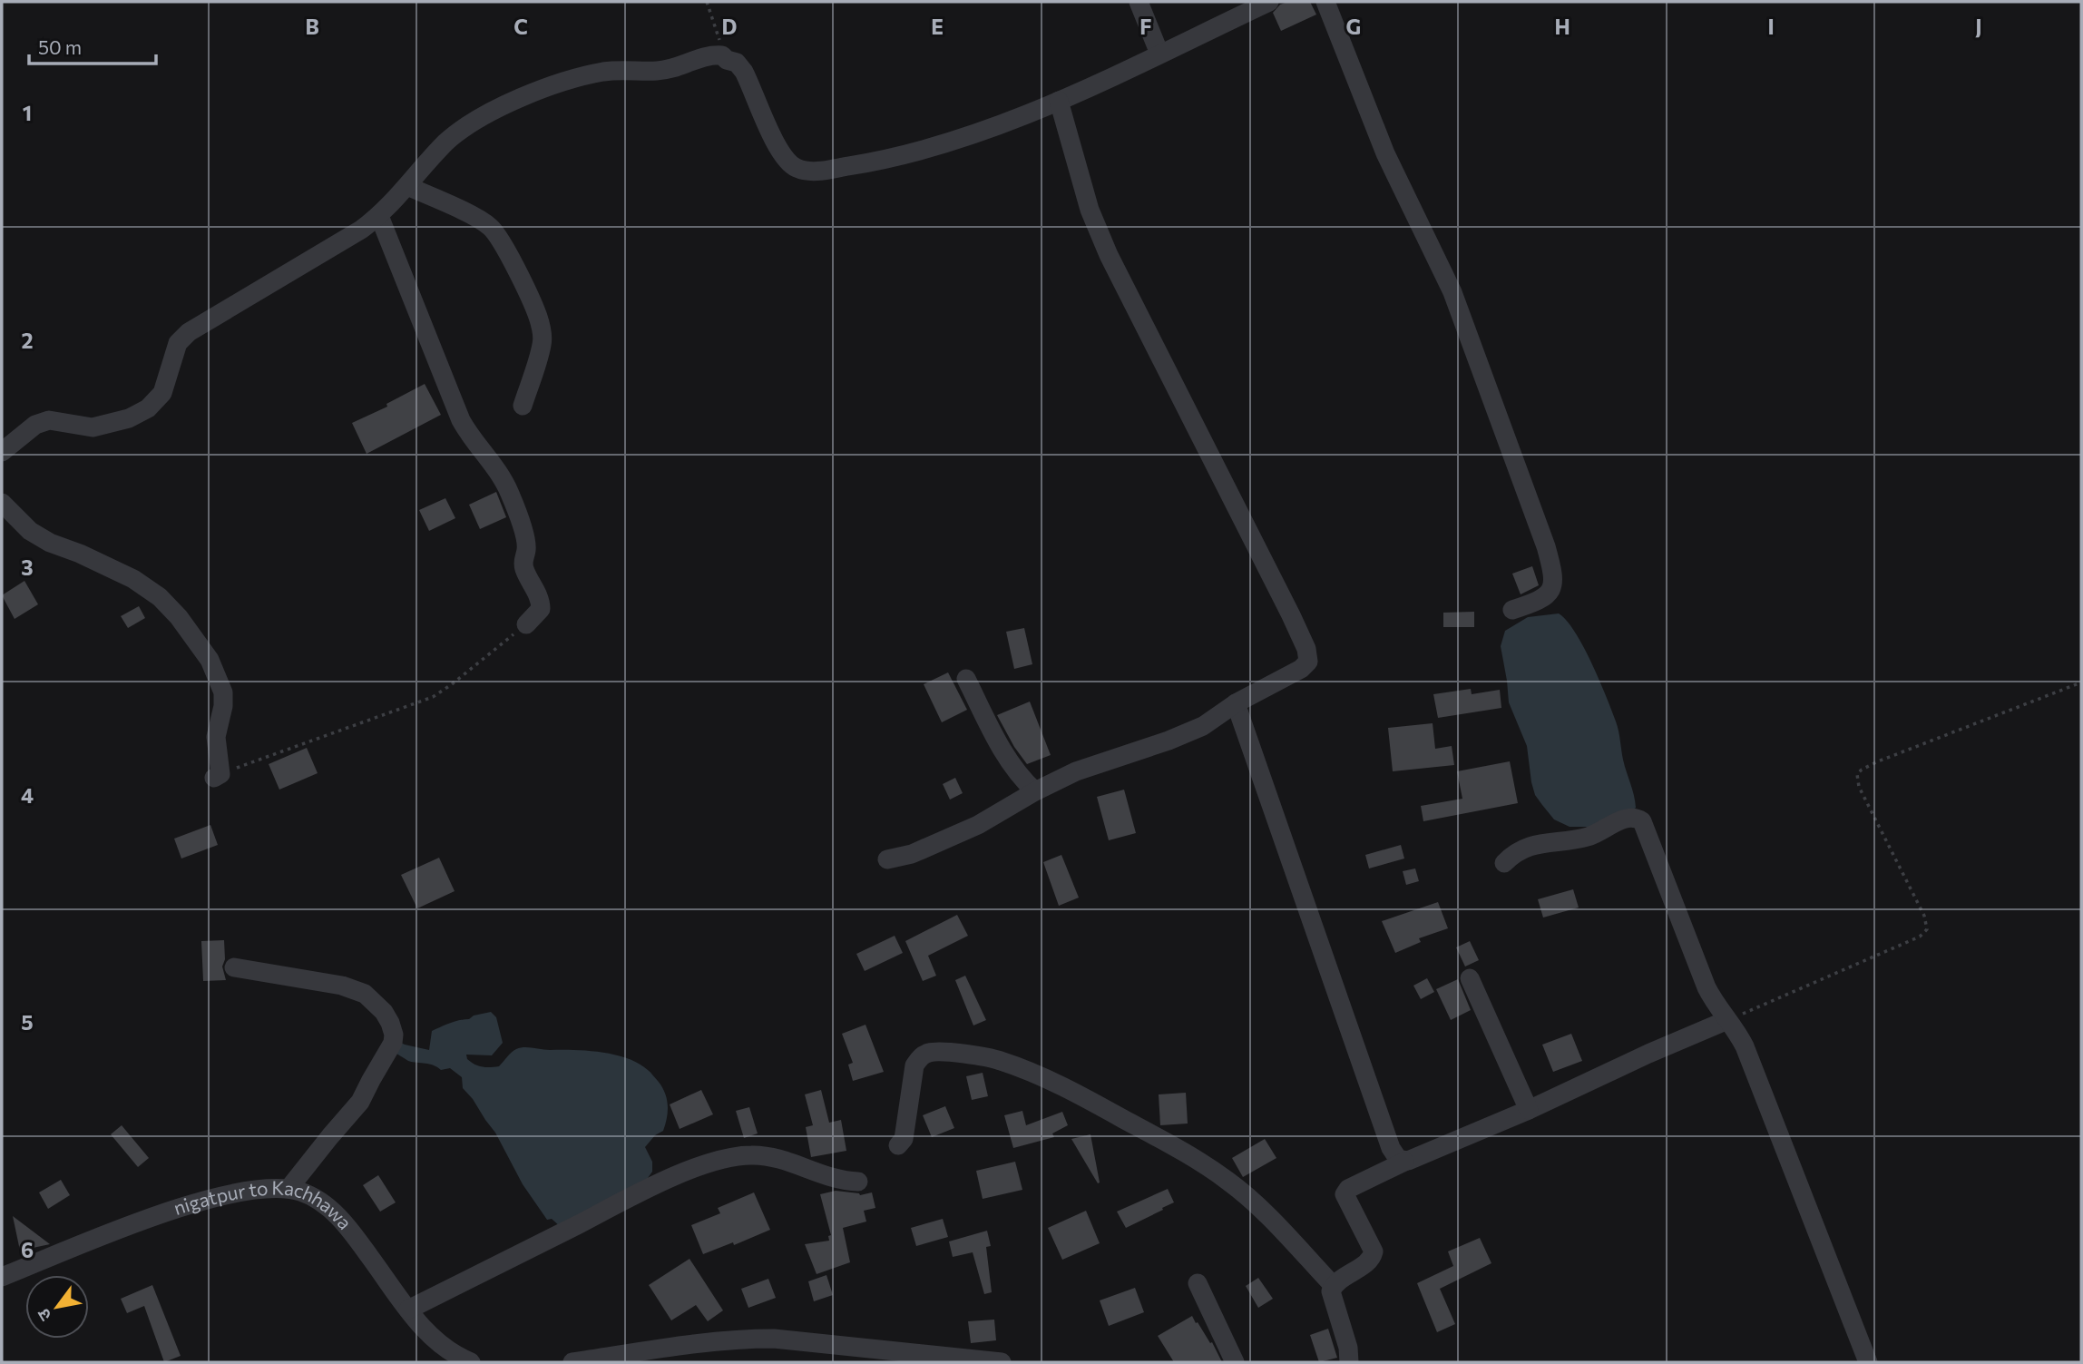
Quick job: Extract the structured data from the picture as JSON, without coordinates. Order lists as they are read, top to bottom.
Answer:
{
  "streets": {
    "street": ["nigatpur to Kachhawa"]
  },
  "scale_bar": "50 m",
  "north": "bottom left",
  "grid": {
    "columns": [
      "B",
      "C",
      "D",
      "E",
      "F",
      "G",
      "H",
      "I",
      "J"
    ],
    "rows": [
      "1",
      "2",
      "3",
      "4",
      "5",
      "6"
    ]
  }
}
